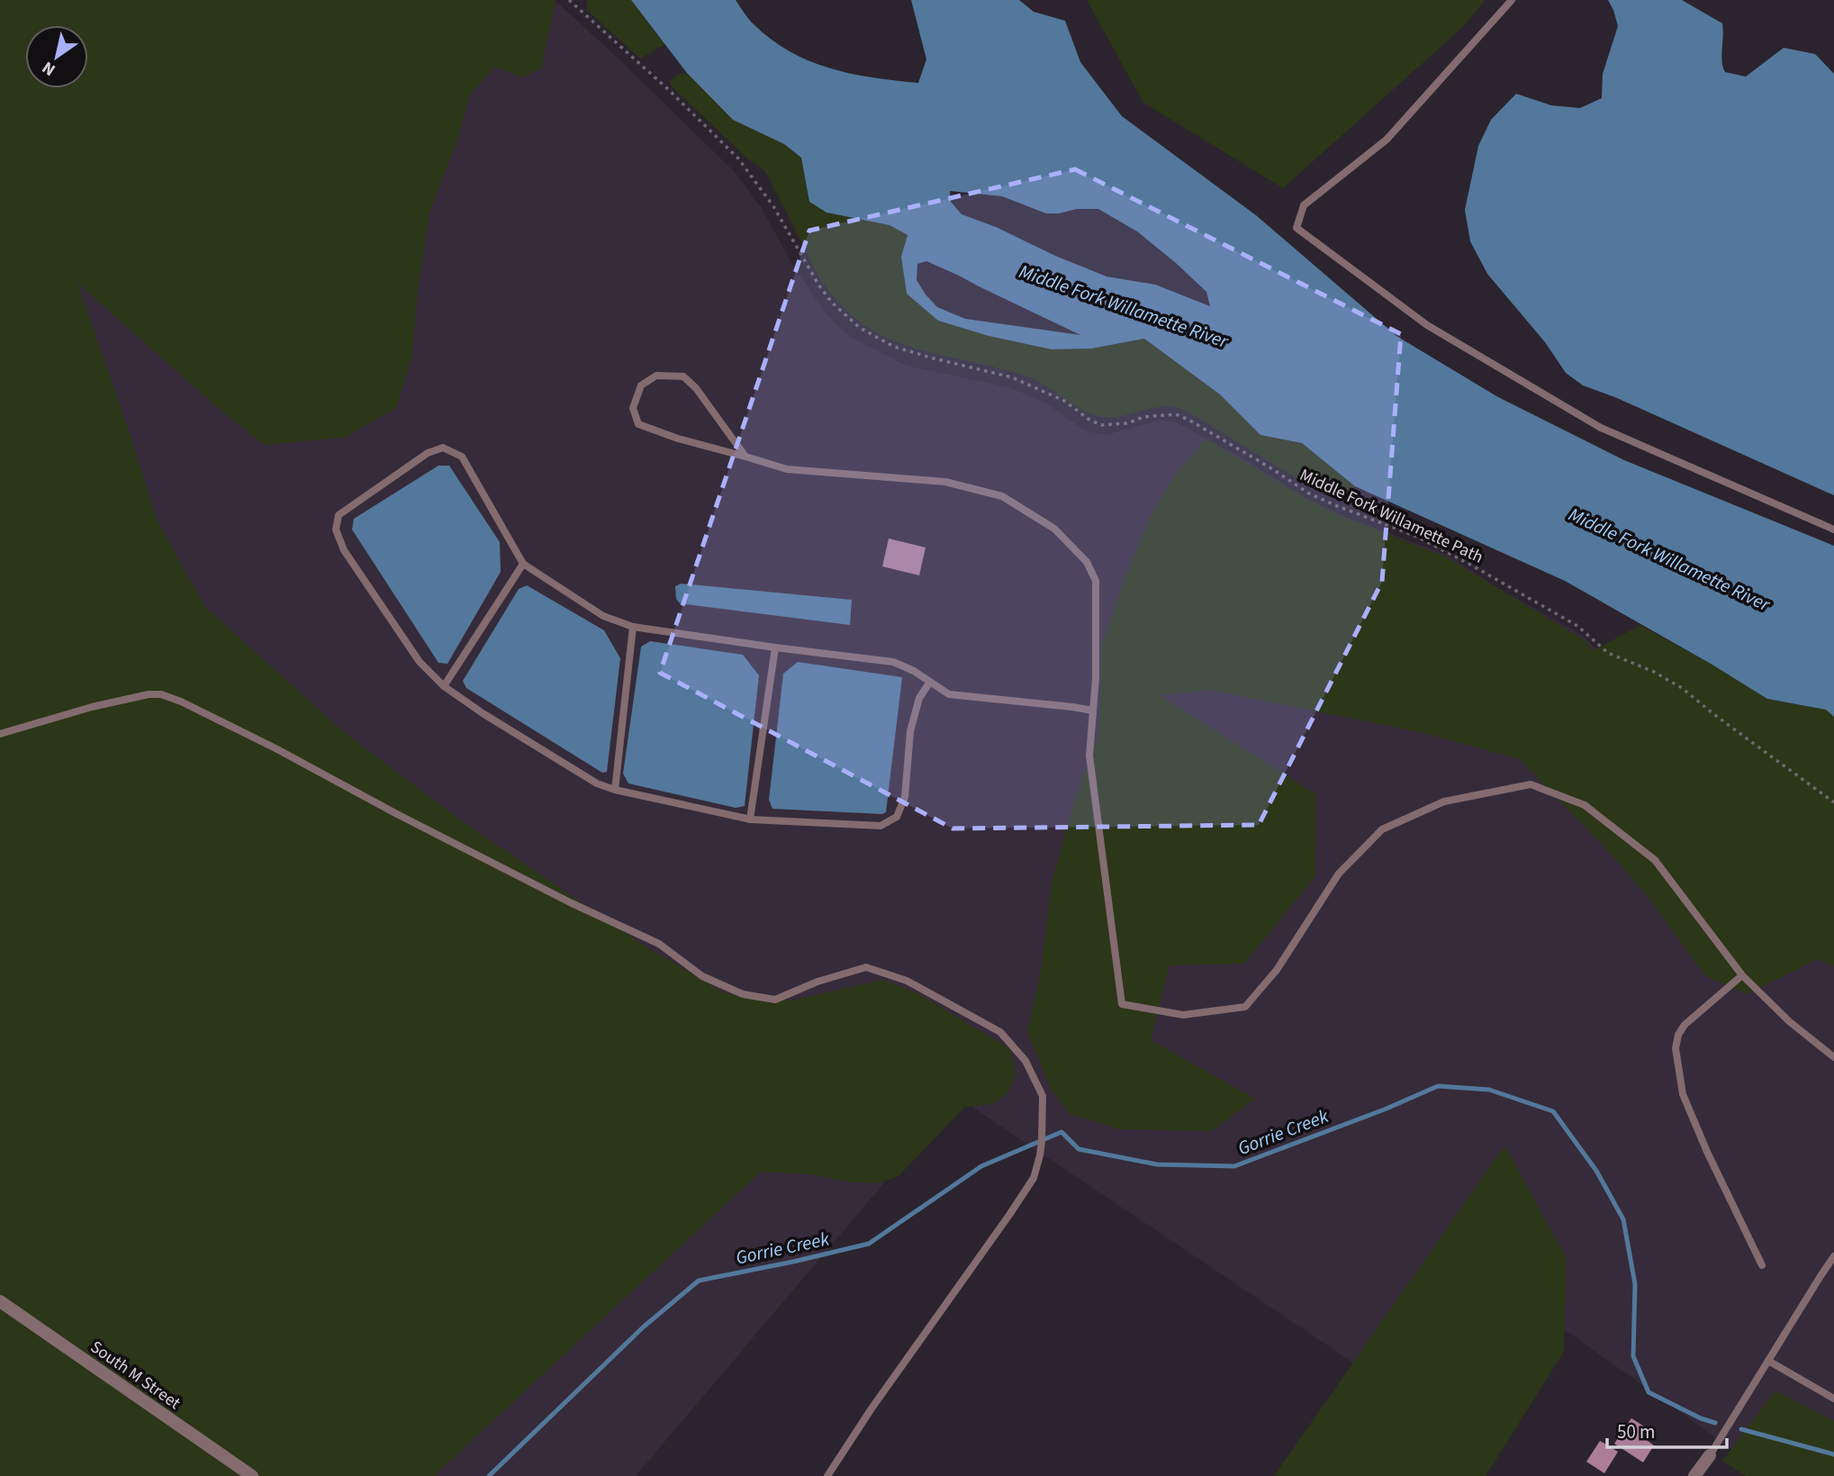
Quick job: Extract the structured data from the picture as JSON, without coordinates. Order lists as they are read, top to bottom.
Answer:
{
  "streets": {
    "street": ["South M Street"],
    "path": ["Middle Fork Willamette Path"]
  },
  "water": ["Middle Fork Willamette River", "Gorrie Creek"],
  "scale_bar": "50 m",
  "north": "bottom left"
}
